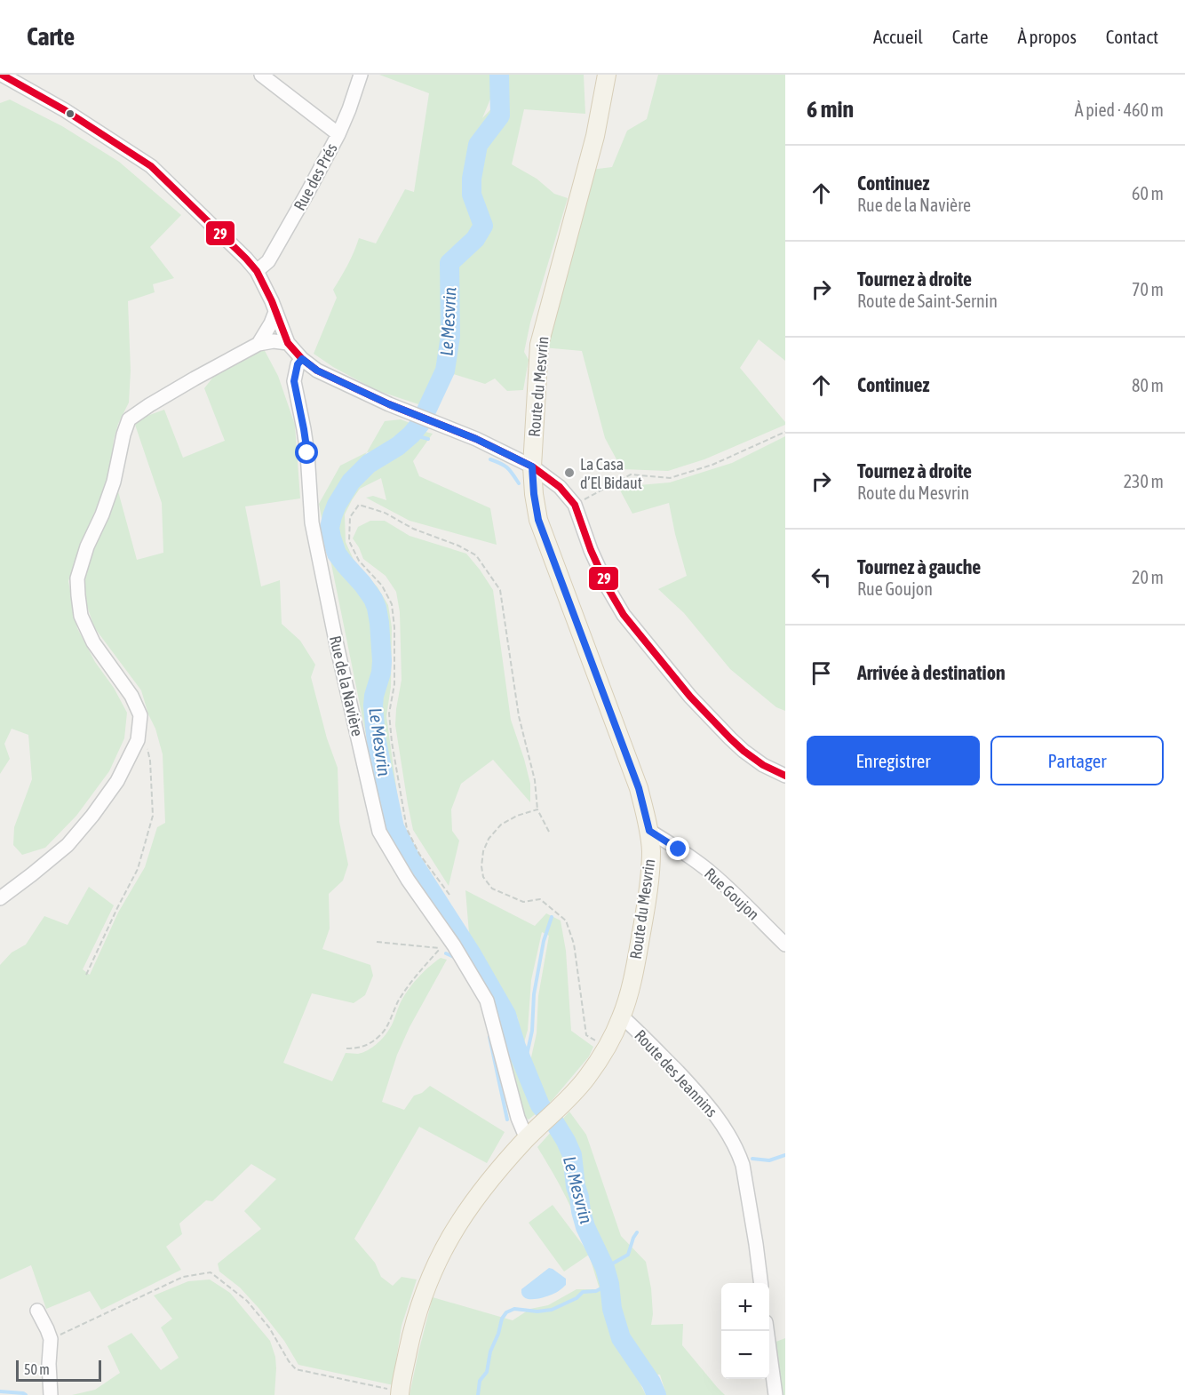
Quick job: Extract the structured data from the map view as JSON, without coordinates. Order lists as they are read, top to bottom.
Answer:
{
  "streets": {
    "main road": ["Route du Mesvrin"],
    "street": [
      "Rue des Prés",
      "Rue de la Navière",
      "Rue Goujon",
      "Route des Jeannins"
    ]
  },
  "crossings": [
    ["Route du Mesvrin", "Rue de la Navière"],
    ["Route du Mesvrin", "Rue Goujon"],
    ["Route du Mesvrin", "Route des Jeannins"]
  ],
  "water": ["Le Mesvrin"],
  "places": ["La Casa d’El Bidaut"],
  "lines": ["transit line 29"],
  "scale_bar": "50 m",
  "page": {
    "header": "Carte",
    "nav": [
      "Accueil",
      "Carte",
      "À propos",
      "Contact"
    ],
    "heading": ["6 min", "À pied · 460 m"],
    "list": [
      ["Continuez", "Rue de la Navière", "60 m"],
      ["Tournez à droite", "Route de Saint-Sernin", "70 m"],
      ["Continuez", "80 m"],
      ["Tournez à droite", "Route du Mesvrin", "230 m"],
      ["Tournez à gauche", "Rue Goujon", "20 m"],
      "Arrivée à destination"
    ],
    "buttons": ["Enregistrer", "Partager"],
    "map_buttons": ["+", "−"],
    "scale": "50 m"
  }
}
